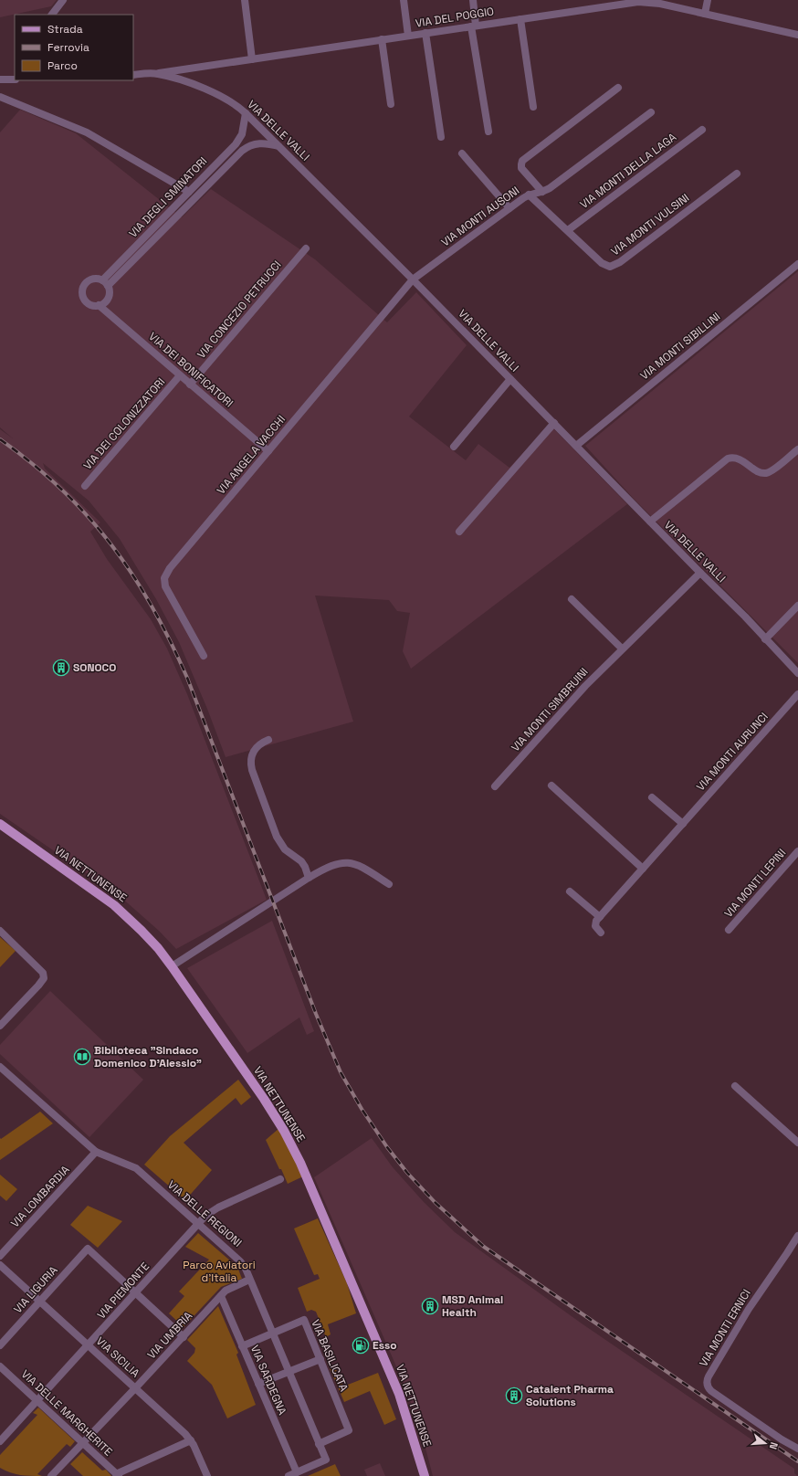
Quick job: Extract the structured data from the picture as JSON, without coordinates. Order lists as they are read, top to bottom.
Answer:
{
  "streets": {
    "main road": ["VIA NETTUNENSE"],
    "street": [
      "VIA DEL POGGIO",
      "VIA DELLE VALLI",
      "VIA MONTI DELLA LAGA",
      "VIA DEGLI SMINATORI",
      "VIA MONTI AUSONI",
      "VIA MONTI VULSINI",
      "VIA CONCEZIO PETRUCCI",
      "VIA MONTI SIBILLINI",
      "VIA DEI BONIFICATORI",
      "VIA DEI COLONIZZATORI",
      "VIA ANGELA VACCHI",
      "VIA MONTI SIMBRUINI",
      "VIA MONTI AURUNCI",
      "VIA MONTI LEPINI",
      "VIA LOMBARDIA",
      "VIA DELLE REGIONI",
      "VIA LIGURIA",
      "VIA PIEMONTE",
      "VIA MONTI ERNICI",
      "VIA UMBRIA",
      "VIA BASILICATA",
      "VIA SICILIA",
      "VIA SARDEGNA",
      "VIA DELLE MARGHERITE"
    ]
  },
  "crossings": [
    ["VIA DEL POGGIO", "VIA DELLE VALLI"],
    ["VIA DELLE VALLI", "VIA DEGLI SMINATORI"],
    ["VIA DELLE VALLI", "VIA MONTI AUSONI"],
    ["VIA DELLE VALLI", "VIA MONTI SIBILLINI"],
    ["VIA DELLE VALLI", "VIA ANGELA VACCHI"],
    ["VIA DELLE VALLI", "VIA MONTI SIMBRUINI"],
    ["VIA MONTI DELLA LAGA", "VIA MONTI VULSINI"],
    ["VIA DEGLI SMINATORI", "VIA DEI BONIFICATORI"],
    ["VIA MONTI AUSONI", "VIA MONTI VULSINI"],
    ["VIA MONTI AUSONI", "VIA ANGELA VACCHI"],
    ["VIA CONCEZIO PETRUCCI", "VIA DEI BONIFICATORI"],
    ["VIA DEI BONIFICATORI", "VIA DEI COLONIZZATORI"],
    ["VIA DEI BONIFICATORI", "VIA ANGELA VACCHI"],
    ["VIA LOMBARDIA", "VIA DELLE REGIONI"],
    ["VIA DELLE REGIONI", "VIA PIEMONTE"],
    ["VIA DELLE REGIONI", "VIA UMBRIA"],
    ["VIA DELLE REGIONI", "VIA BASILICATA"],
    ["VIA DELLE REGIONI", "VIA SARDEGNA"],
    ["VIA LIGURIA", "VIA PIEMONTE"],
    ["VIA LIGURIA", "VIA SICILIA"],
    ["VIA PIEMONTE", "VIA SICILIA"],
    ["VIA PIEMONTE", "VIA DELLE MARGHERITE"],
    ["VIA UMBRIA", "VIA SICILIA"],
    ["VIA UMBRIA", "VIA SARDEGNA"],
    ["VIA UMBRIA", "VIA DELLE MARGHERITE"],
    ["VIA BASILICATA", "VIA SARDEGNA"]
  ],
  "parks": ["Parco Aviatori d'Italia"],
  "places": {
    "building": ["SONOCO", "MSD Animal Health", "Catalent Pharma Solutions"],
    "library": ["Biblioteca \"Sindaco Domenico D'Alessio\""],
    "fuel station": ["Esso"]
  },
  "legend": ["Strada", "Ferrovia", "Parco"],
  "north": "right"
}
